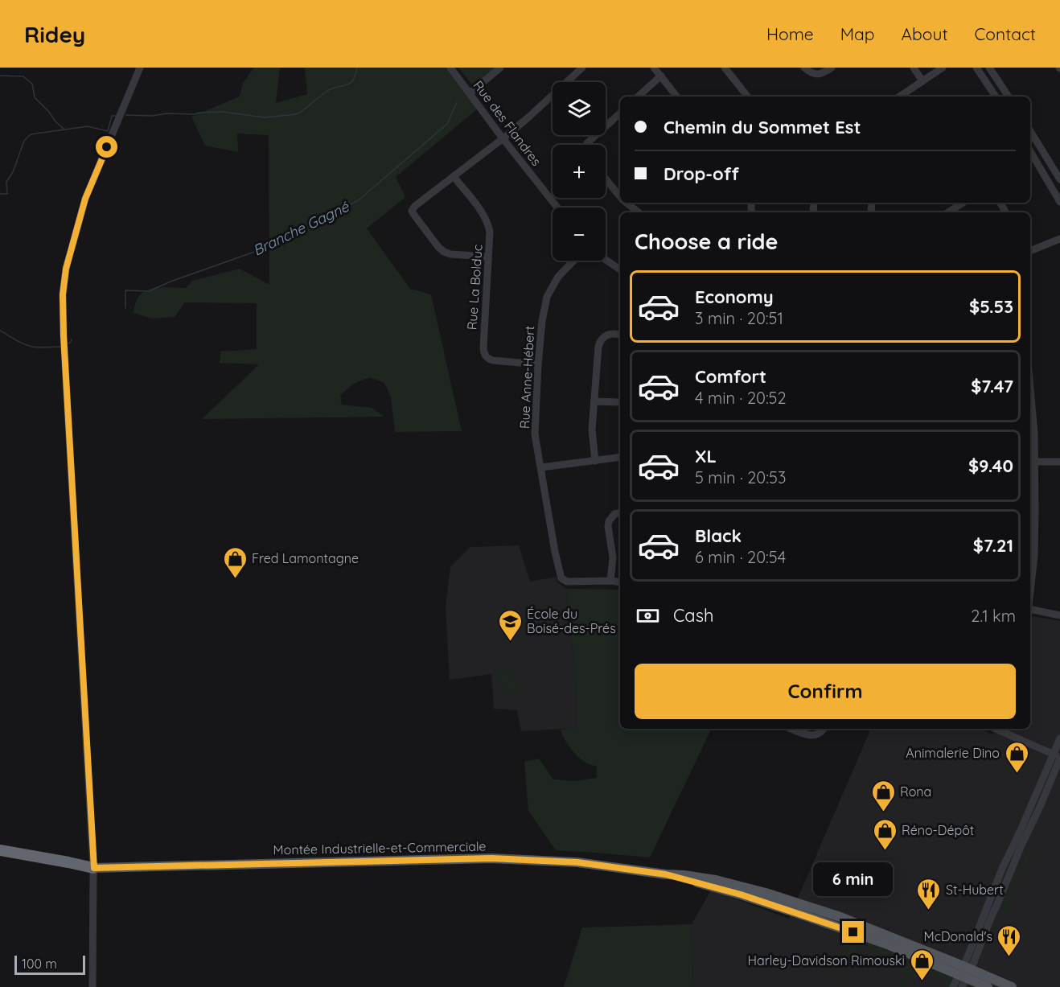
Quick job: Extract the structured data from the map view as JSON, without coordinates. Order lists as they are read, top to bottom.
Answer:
{
  "streets": {
    "main road": ["Montée Industrielle-et-Commerciale"],
    "street": ["Rue des Flandres", "Rue La Bolduc", "Rue Anne-Hébert"]
  },
  "crossings": [
    ["Rue La Bolduc", "Rue Anne-Hébert"]
  ],
  "water": ["Branche Gagné"],
  "places": {
    "shop": [
      "Fred Lamontagne",
      "Animalerie Dino",
      "Rona",
      "Réno-Dépôt",
      "Harley-Davidson Rimouski"
    ],
    "school or university": ["École du Boisé-des-Prés"],
    "restaurant": ["St-Hubert", "McDonald's"]
  },
  "scale_bar": "100 m",
  "page": {
    "header": "Ridey",
    "nav": [
      "Home",
      "Map",
      "About",
      "Contact"
    ],
    "map_buttons": ["+", "−"],
    "banner": ["Chemin du Sommet Est", "Drop-off"],
    "heading": "Choose a ride",
    "list": [
      {
        "name": "Economy",
        "note": "3 min · 20:51",
        "value": "$5.53"
      },
      {
        "name": "Comfort",
        "note": "4 min · 20:52",
        "value": "$7.47"
      },
      {
        "name": "XL",
        "note": "5 min · 20:53",
        "value": "$9.40"
      },
      {
        "name": "Black",
        "note": "6 min · 20:54",
        "value": "$7.21"
      }
    ],
    "pay": ["Cash", "2.1 km"],
    "buttons": "Confirm",
    "bubble": "6 min",
    "scale": "100 m"
  }
}
